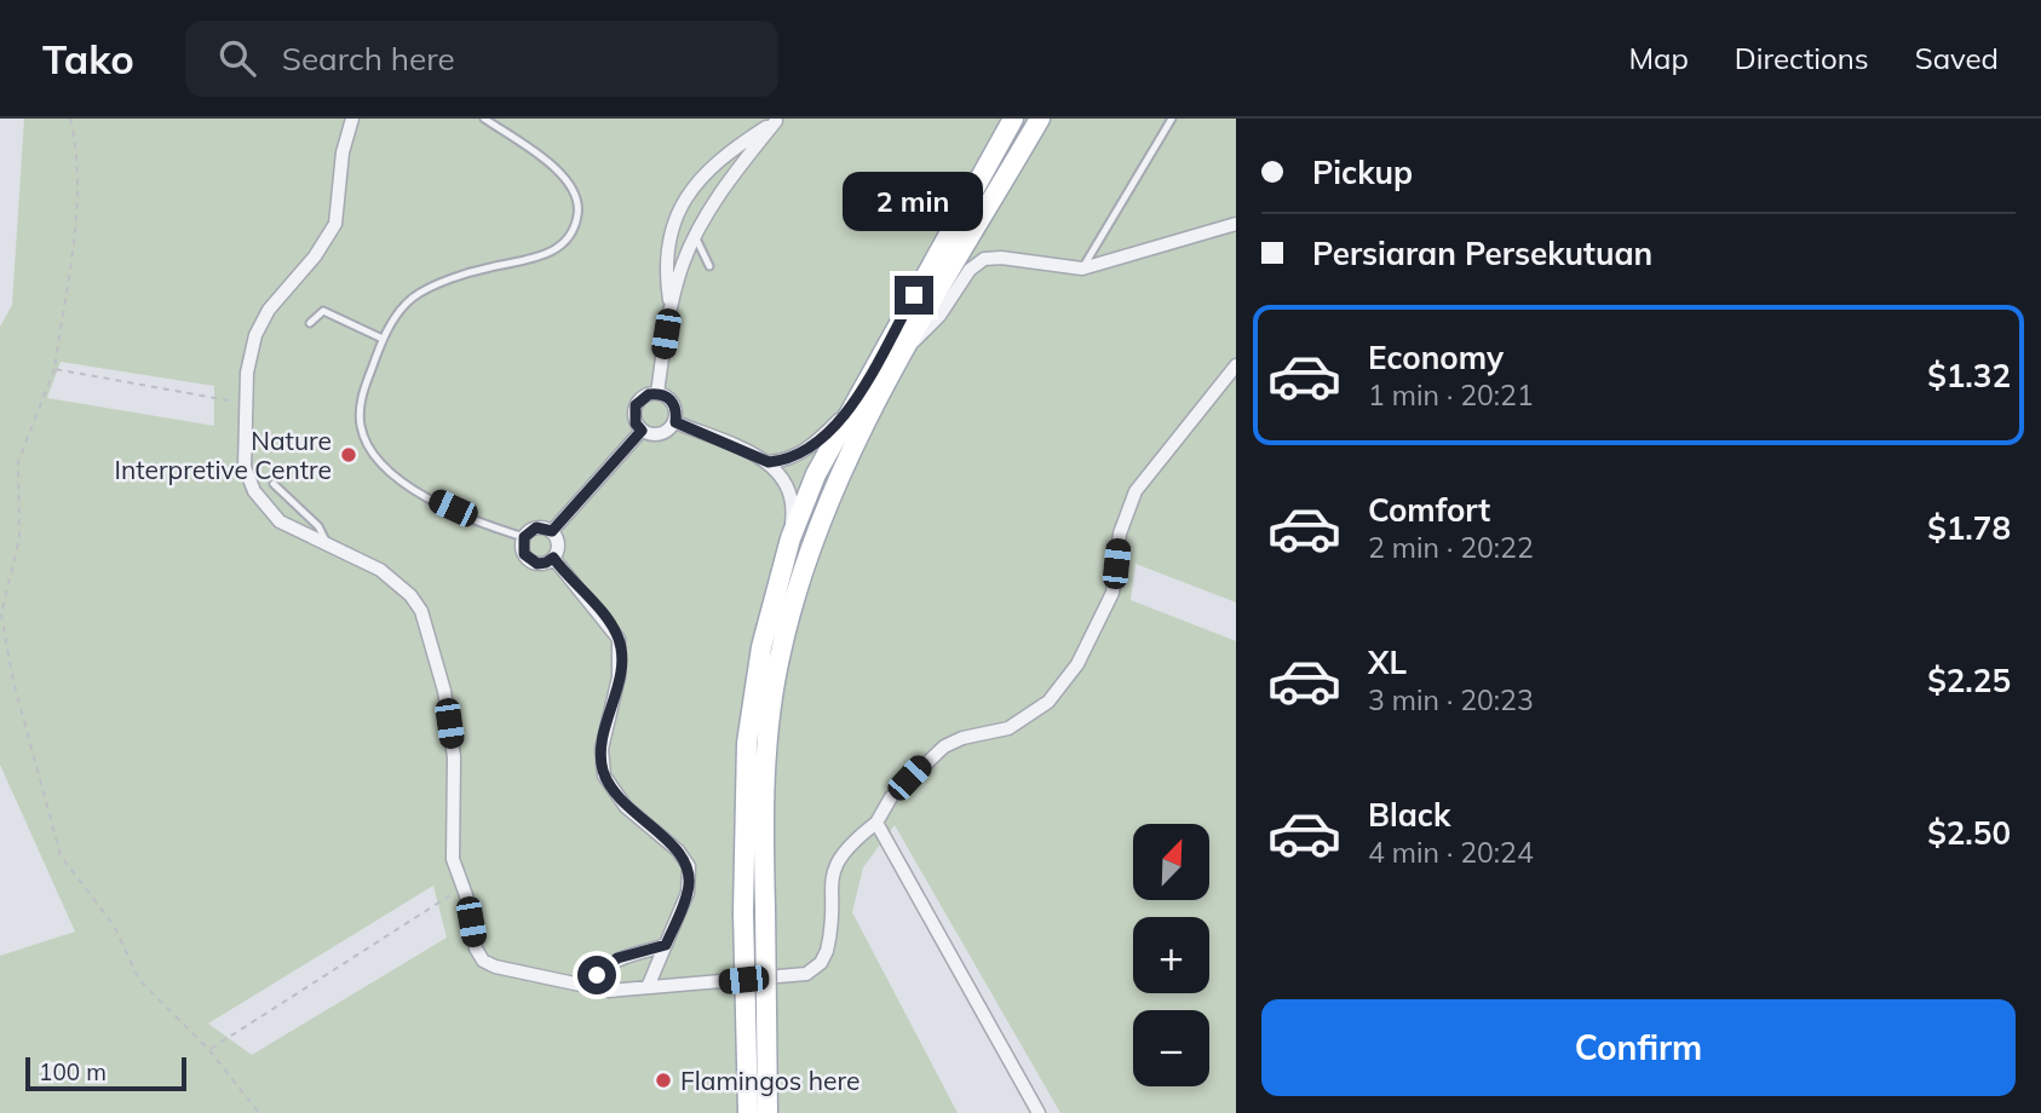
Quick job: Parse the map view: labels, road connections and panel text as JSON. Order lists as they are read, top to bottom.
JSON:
{
  "places": ["Nature Interpretive Centre", "Flamingos here"],
  "scale_bar": "100 m",
  "north": "top right",
  "page": {
    "header": "Tako",
    "search": "Search here",
    "nav": ["Map", "Directions", "Saved"],
    "banner": ["Pickup", "Persiaran Persekutuan"],
    "bubble": "2 min",
    "list": [
      {
        "name": "Economy",
        "note": "1 min · 20:21",
        "value": "$1.32"
      },
      {
        "name": "Comfort",
        "note": "2 min · 20:22",
        "value": "$1.78"
      },
      {
        "name": "XL",
        "note": "3 min · 20:23",
        "value": "$2.25"
      },
      {
        "name": "Black",
        "note": "4 min · 20:24",
        "value": "$2.50"
      }
    ],
    "map_buttons": ["+", "−"],
    "buttons": "Confirm",
    "scale": "100 m"
  }
}
